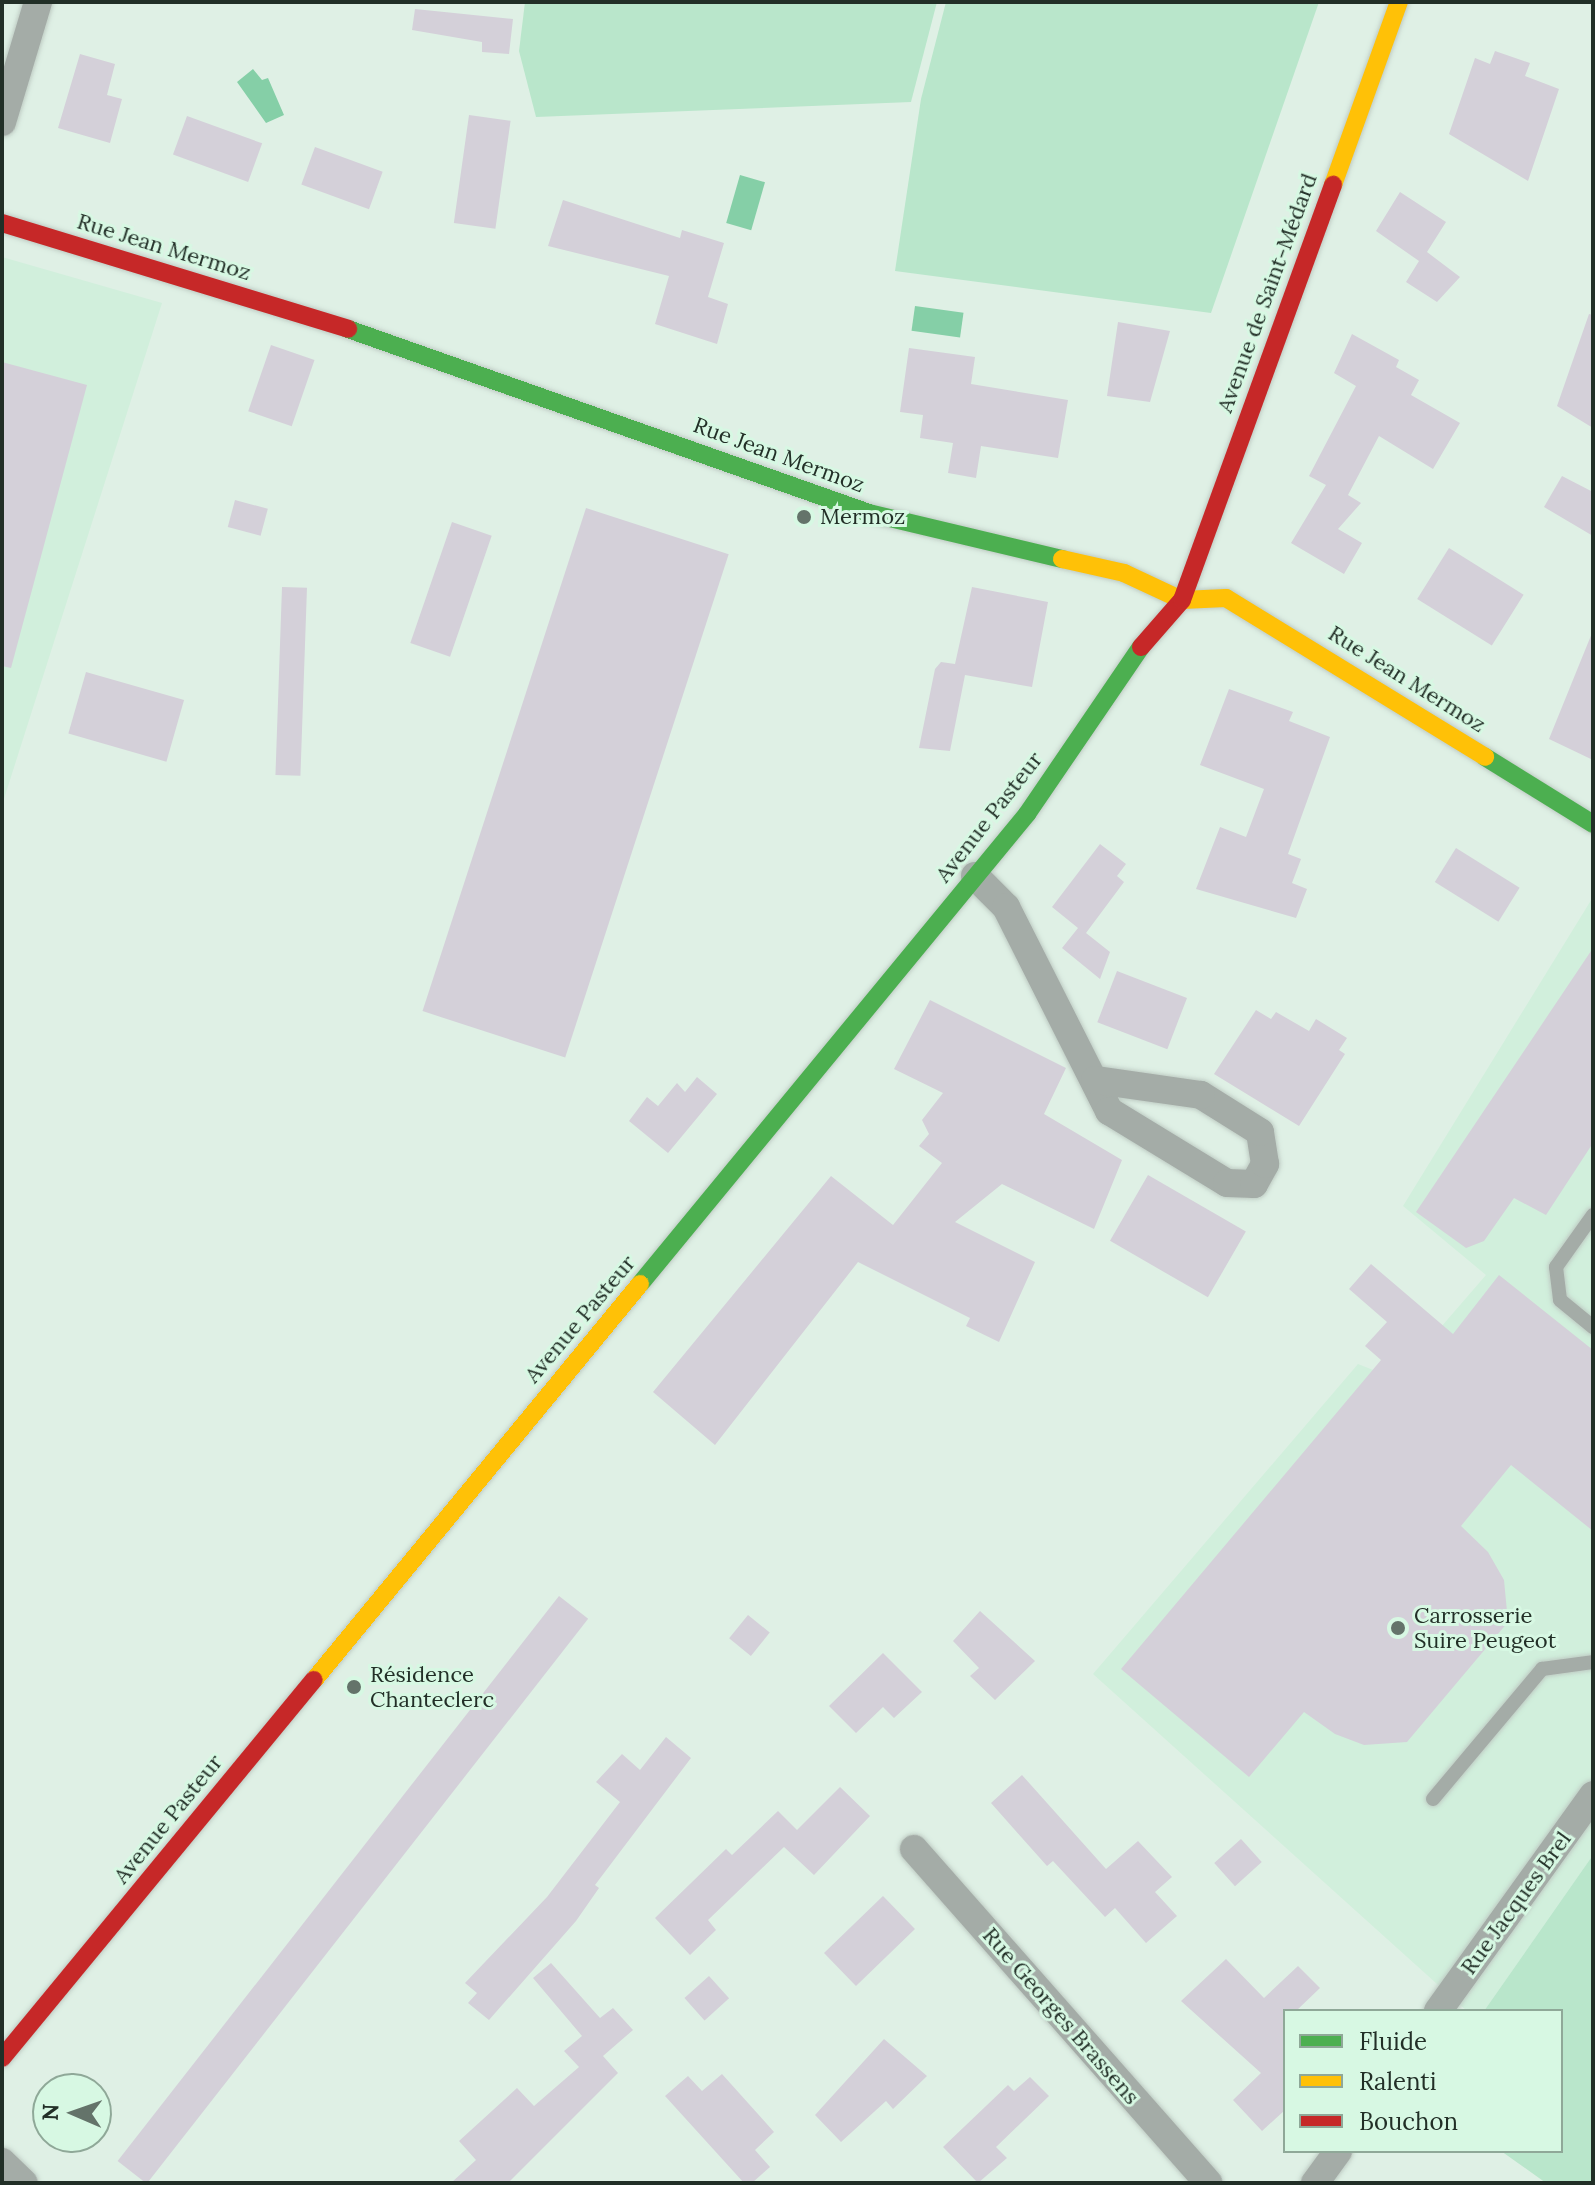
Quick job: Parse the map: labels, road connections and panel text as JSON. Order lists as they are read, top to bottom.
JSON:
{
  "streets": {
    "main road": ["Rue Jean Mermoz", "Avenue de Saint-Médard", "Avenue Pasteur"],
    "street": ["Rue Jacques Brel", "Rue Georges Brassens"]
  },
  "crossings": [
    ["Rue Jean Mermoz", "Avenue de Saint-Médard"],
    ["Rue Jean Mermoz", "Avenue Pasteur"],
    ["Avenue de Saint-Médard", "Avenue Pasteur"]
  ],
  "places": ["Mermoz", "Carrosserie Suire Peugeot", "Résidence Chanteclerc"],
  "legend": ["Fluide", "Ralenti", "Bouchon"],
  "north": "left"
}
